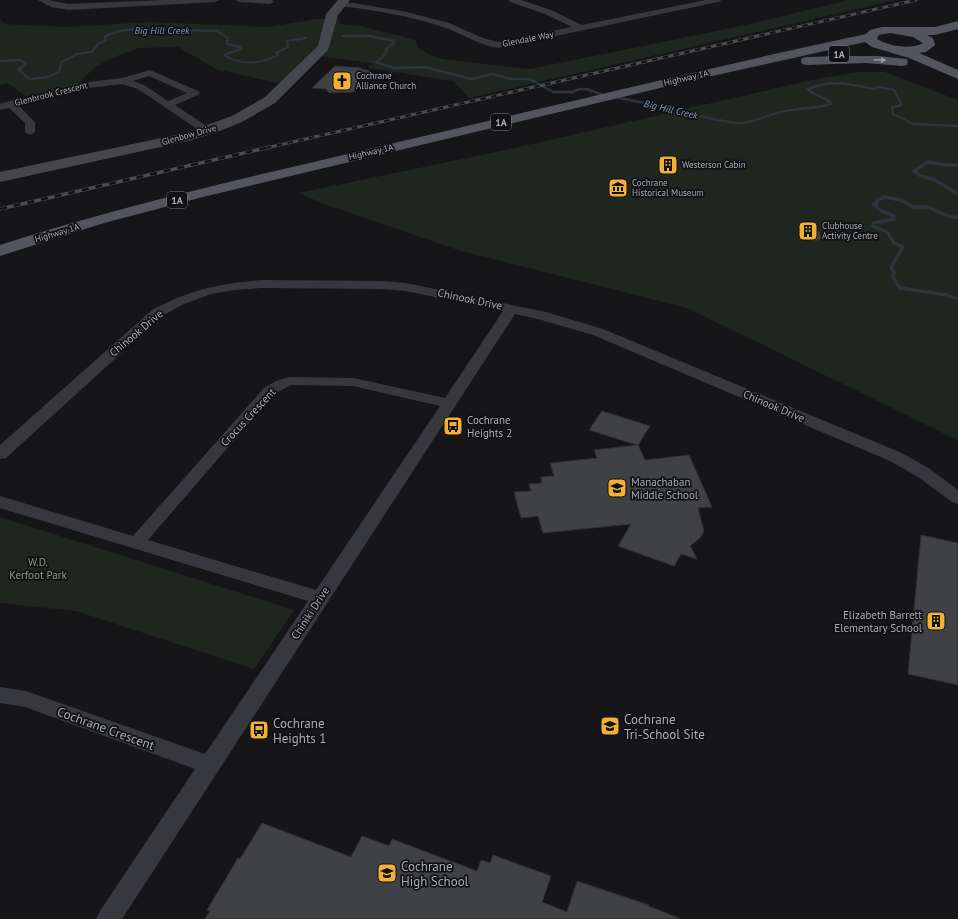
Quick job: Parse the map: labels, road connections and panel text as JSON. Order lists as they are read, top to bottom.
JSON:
{
  "streets": {
    "main road": ["1A", "Highway 1A"],
    "street": [
      "Glendale Way",
      "Glenbrook Crescent",
      "Glenbow Drive",
      "Chinook Drive",
      "Crocus Crescent",
      "Chiniki Drive",
      "Cochrane Crescent"
    ]
  },
  "crossings": [
    ["Glendale Way", "Glenbow Drive"],
    ["Glenbrook Crescent", "Glenbow Drive"],
    ["Chinook Drive", "Chiniki Drive"],
    ["Crocus Crescent", "Chiniki Drive"],
    ["Chiniki Drive", "Cochrane Crescent"]
  ],
  "water": ["Big Hill Creek"],
  "parks": ["W.D. Kerfoot Park"],
  "places": {
    "church": ["Cochrane Alliance Church"],
    "building": ["Westerson Cabin", "Clubhouse Activity Centre", "Elizabeth Barrett Elementary School"],
    "museum": ["Cochrane Historical Museum"],
    "bus stop": ["Cochrane Heights 2", "Cochrane Heights 1"],
    "school or university": ["Manachaban Middle School", "Cochrane Tri-School Site", "Cochrane High School"]
  }
}
